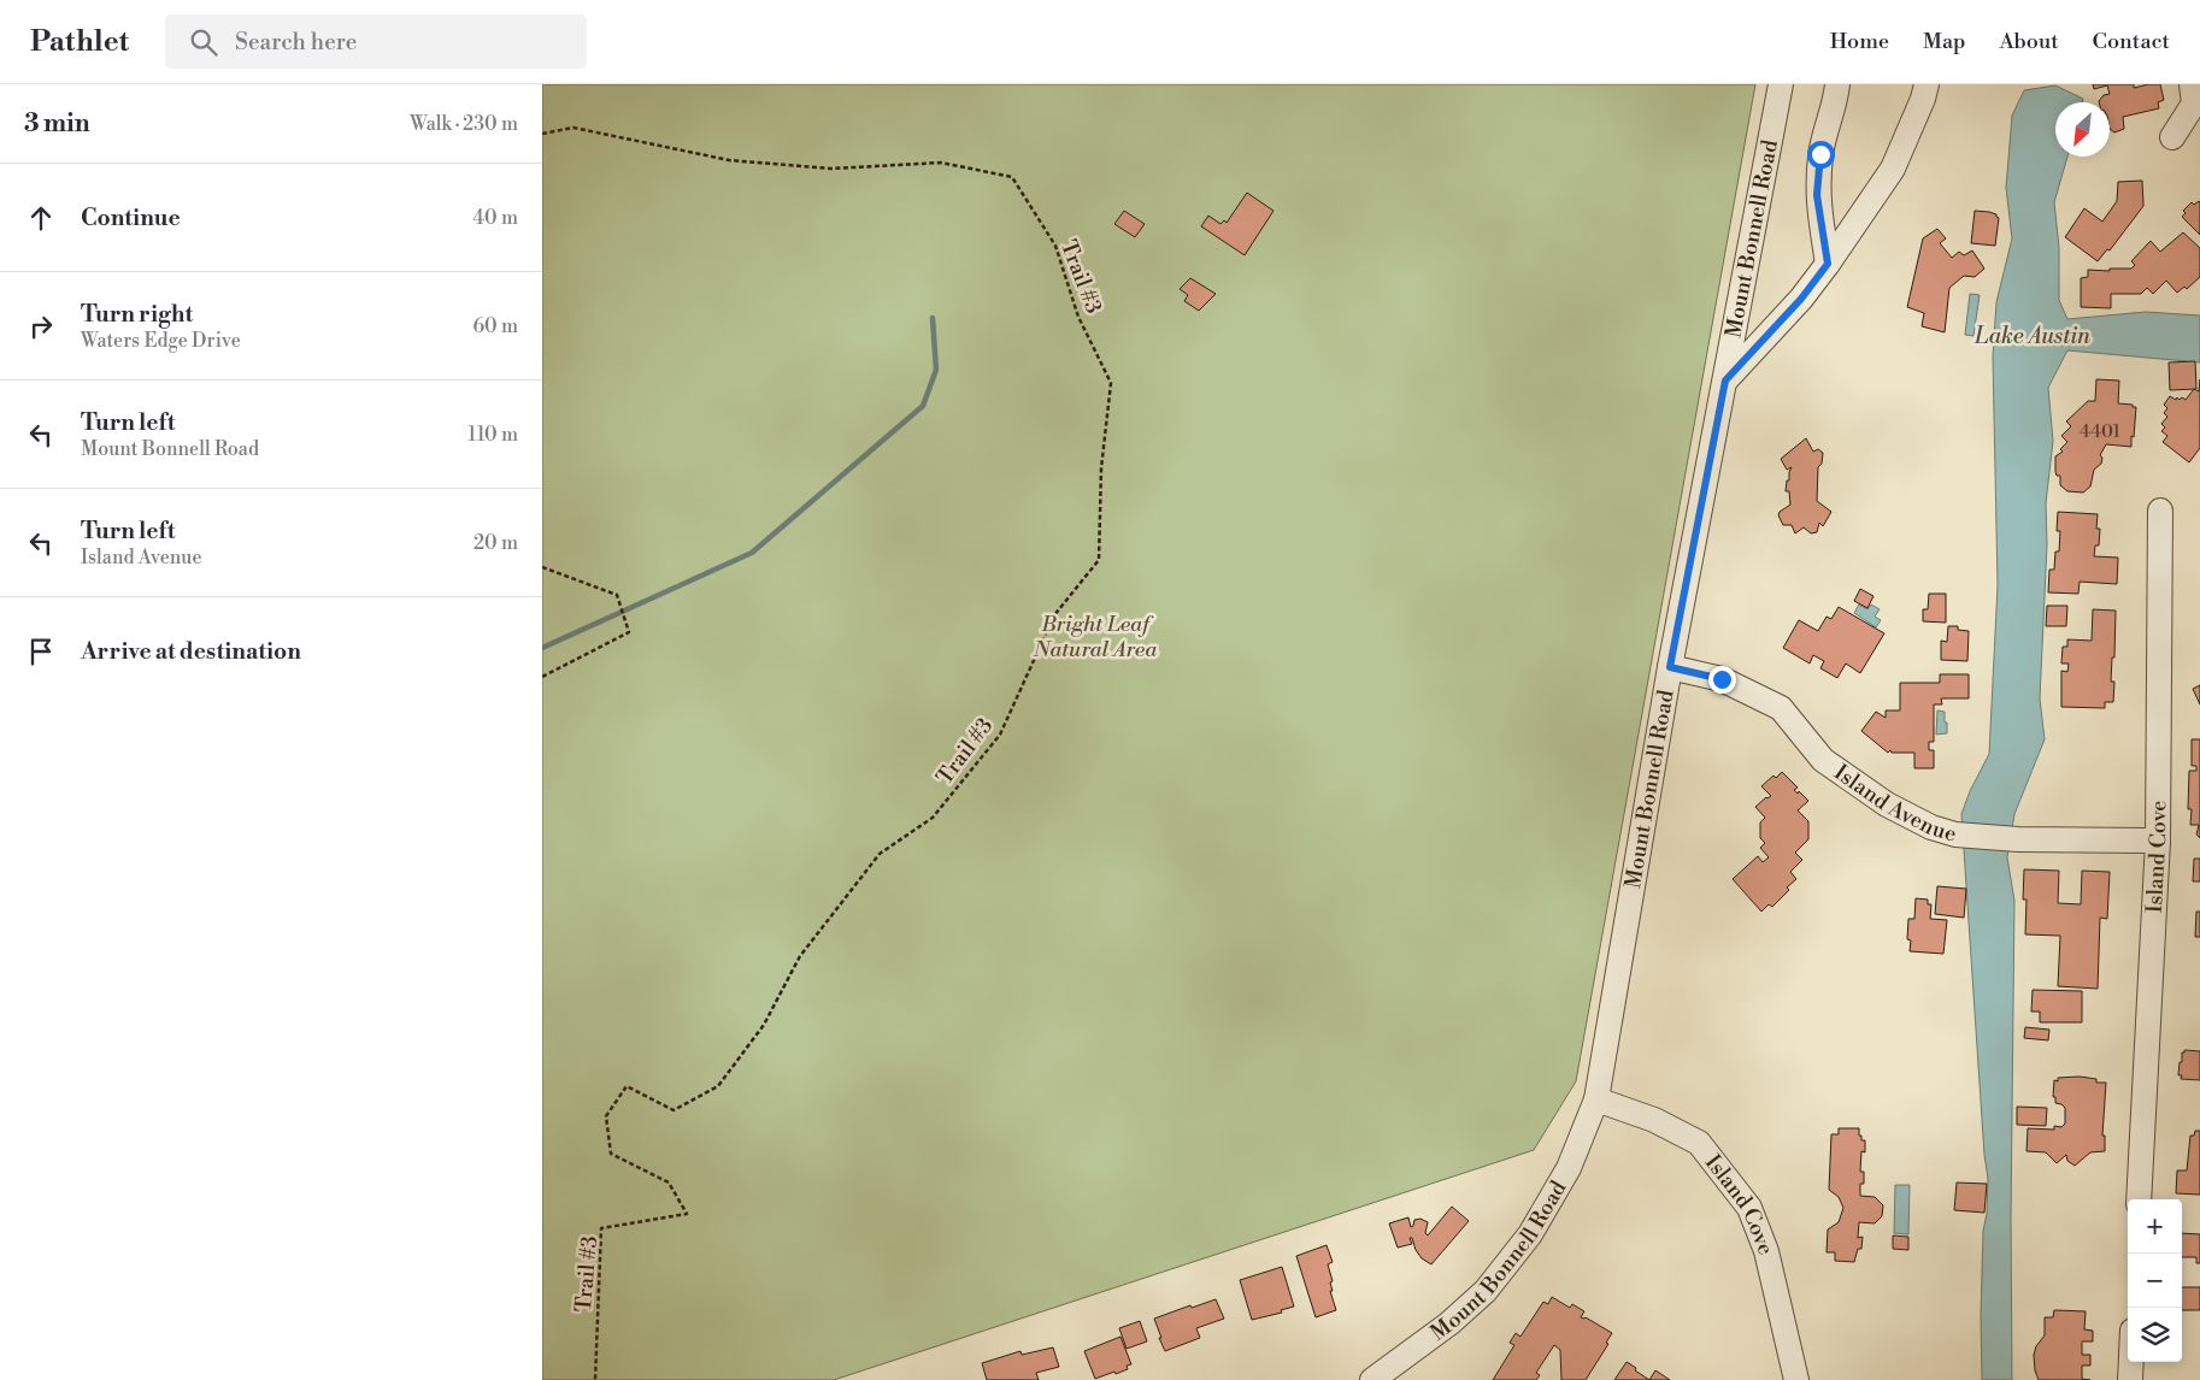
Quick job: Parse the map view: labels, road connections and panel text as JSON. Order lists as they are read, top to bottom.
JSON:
{
  "streets": {
    "street": ["Mount Bonnell Road", "Island Avenue", "Island Cove"],
    "path": ["Trail #3"]
  },
  "crossings": [
    ["Mount Bonnell Road", "Island Avenue"],
    ["Mount Bonnell Road", "Island Cove"],
    ["Island Avenue", "Island Cove"]
  ],
  "water": ["Lake Austin"],
  "parks": ["Bright Leaf Natural Area"],
  "house_numbers": ["4401"],
  "north": "bottom left",
  "page": {
    "header": "Pathlet",
    "search": "Search here",
    "nav": [
      "Home",
      "Map",
      "About",
      "Contact"
    ],
    "heading": ["3 min", "Walk · 230 m"],
    "list": [
      ["Continue", "40 m"],
      ["Turn right", "Waters Edge Drive", "60 m"],
      ["Turn left", "Mount Bonnell Road", "110 m"],
      ["Turn left", "Island Avenue", "20 m"],
      "Arrive at destination"
    ],
    "map_buttons": ["+", "−"]
  }
}
